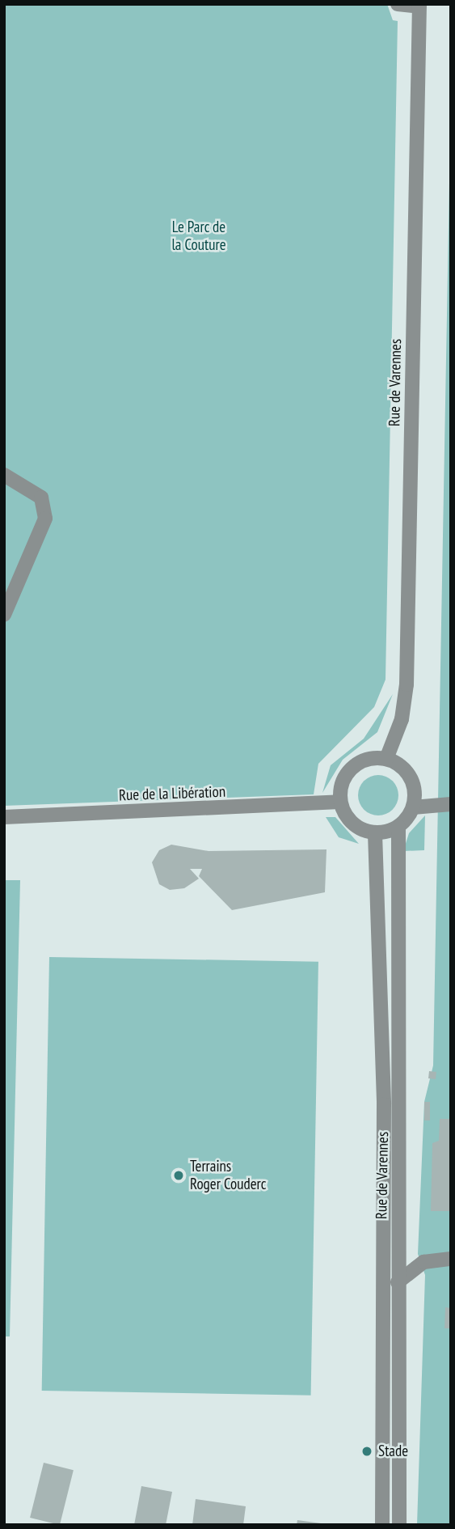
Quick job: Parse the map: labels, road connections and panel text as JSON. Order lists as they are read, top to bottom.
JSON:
{
  "streets": {
    "street": ["Rue de Varennes", "Rue de la Libération"]
  },
  "crossings": [
    ["Rue de Varennes", "Rue de la Libération"]
  ],
  "parks": ["Le Parc de la Couture"],
  "places": ["Terrains Roger Couderc", "Stade"]
}
